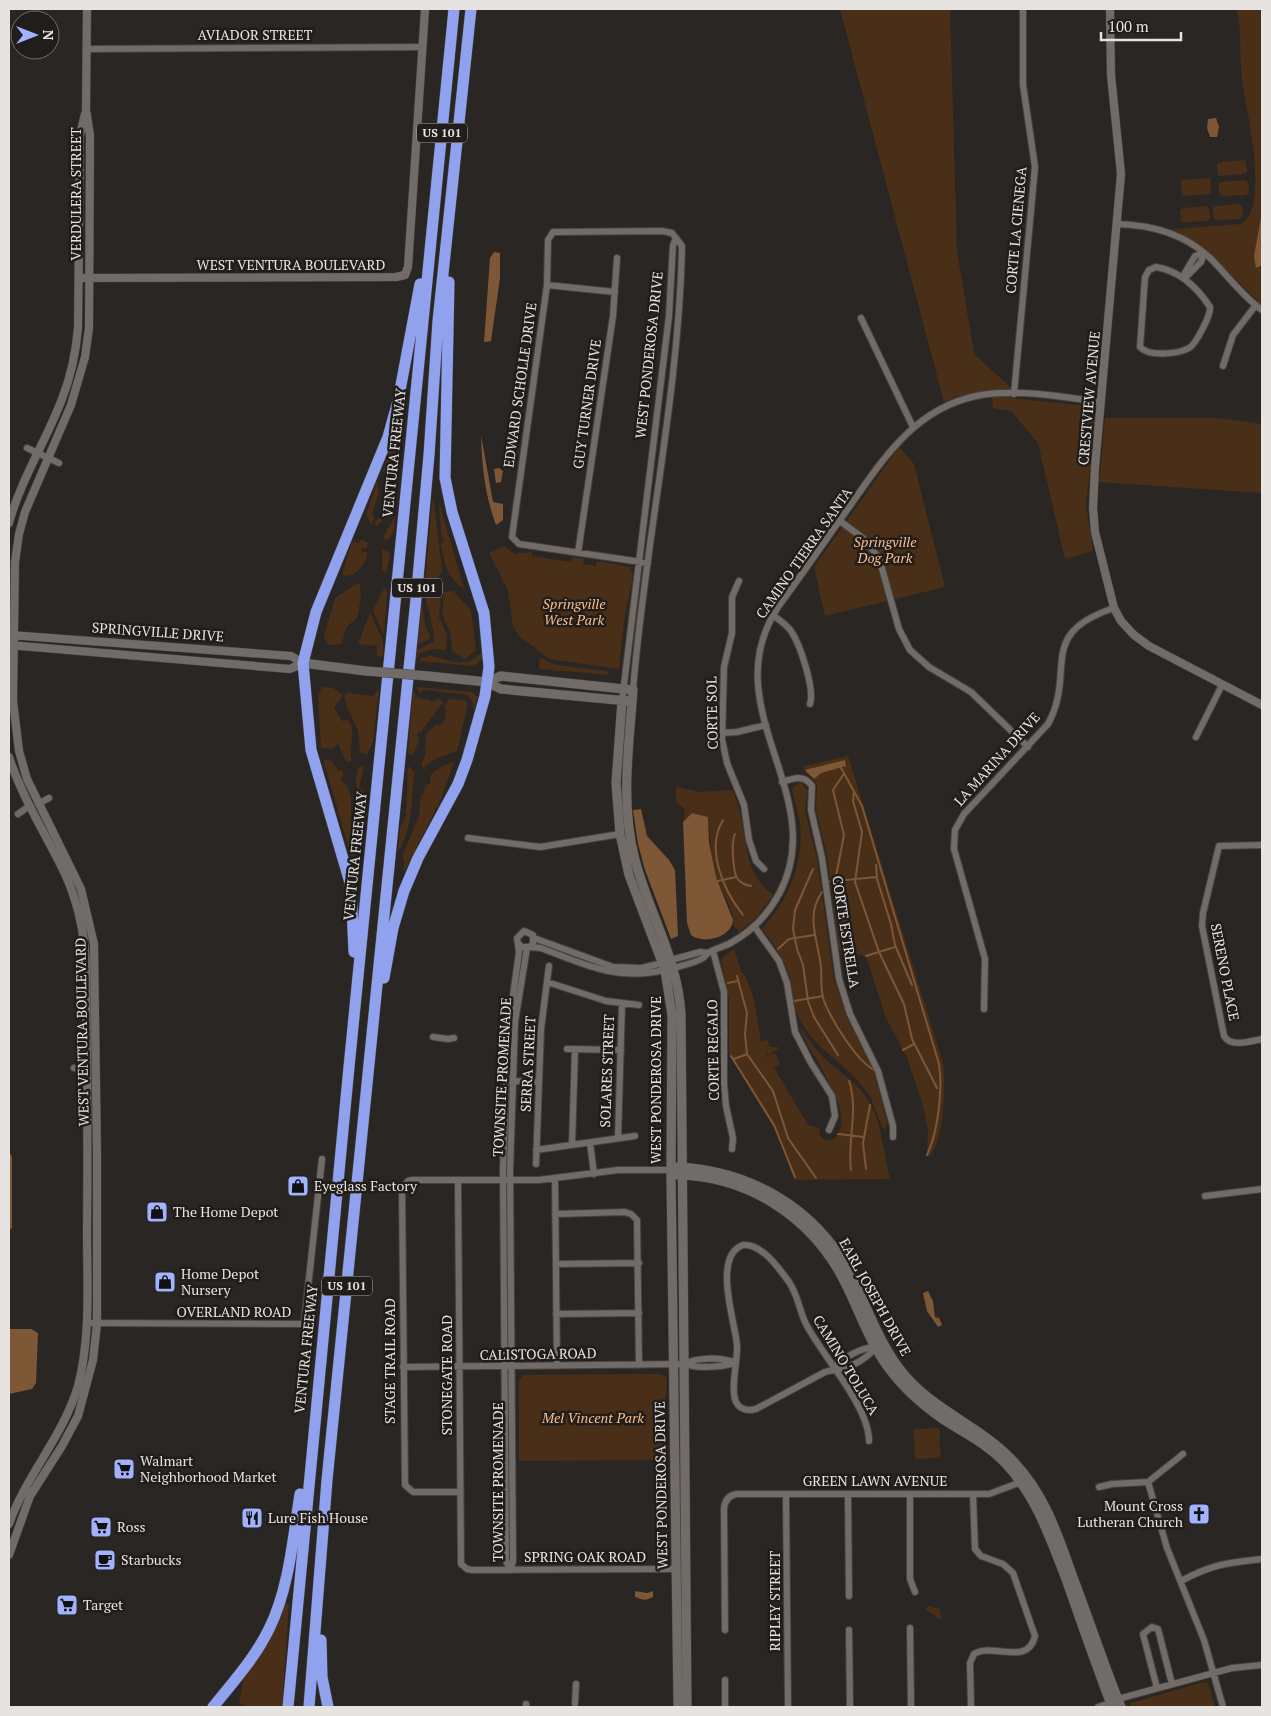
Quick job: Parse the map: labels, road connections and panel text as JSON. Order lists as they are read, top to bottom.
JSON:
{
  "streets": {
    "highway": ["US 101", "VENTURA FREEWAY"],
    "main road": ["WEST PONDEROSA DRIVE", "SPRINGVILLE DRIVE", "EARL JOSEPH DRIVE"],
    "street": [
      "AVIADOR STREET",
      "VERDULERA STREET",
      "CORTE LA CIENEGA",
      "WEST VENTURA BOULEVARD",
      "EDWARD SCHOLLE DRIVE",
      "CRESTVIEW AVENUE",
      "GUY TURNER DRIVE",
      "CAMINO TIERRA SANTA",
      "CORTE SOL",
      "LA MARINA DRIVE",
      "CORTE ESTRELLA",
      "SERENO PLACE",
      "CORTE REGALO",
      "SERRA STREET",
      "SOLARES STREET",
      "TOWNSITE PROMENADE",
      "OVERLAND ROAD",
      "CALISTOGA ROAD",
      "STAGE TRAIL ROAD",
      "CAMINO TOLUCA",
      "STONEGATE ROAD",
      "GREEN LAWN AVENUE",
      "SPRING OAK ROAD",
      "RIPLEY STREET"
    ]
  },
  "crossings": [
    ["AVIADOR STREET", "VERDULERA STREET"],
    ["AVIADOR STREET", "WEST VENTURA BOULEVARD"],
    ["VERDULERA STREET", "WEST VENTURA BOULEVARD"],
    ["CORTE LA CIENEGA", "CAMINO TIERRA SANTA"],
    ["WEST VENTURA BOULEVARD", "SPRINGVILLE DRIVE"],
    ["WEST VENTURA BOULEVARD", "OVERLAND ROAD"],
    ["WEST PONDEROSA DRIVE", "EDWARD SCHOLLE DRIVE"],
    ["WEST PONDEROSA DRIVE", "CAMINO TIERRA SANTA"],
    ["WEST PONDEROSA DRIVE", "SPRINGVILLE DRIVE"],
    ["WEST PONDEROSA DRIVE", "EARL JOSEPH DRIVE"],
    ["WEST PONDEROSA DRIVE", "CALISTOGA ROAD"],
    ["WEST PONDEROSA DRIVE", "SPRING OAK ROAD"],
    ["EDWARD SCHOLLE DRIVE", "GUY TURNER DRIVE"],
    ["CRESTVIEW AVENUE", "CAMINO TIERRA SANTA"],
    ["CRESTVIEW AVENUE", "LA MARINA DRIVE"],
    ["CAMINO TIERRA SANTA", "CORTE ESTRELLA"],
    ["CAMINO TIERRA SANTA", "CORTE REGALO"],
    ["CAMINO TIERRA SANTA", "TOWNSITE PROMENADE"],
    ["TOWNSITE PROMENADE", "EARL JOSEPH DRIVE"],
    ["TOWNSITE PROMENADE", "CALISTOGA ROAD"],
    ["TOWNSITE PROMENADE", "SPRING OAK ROAD"],
    ["EARL JOSEPH DRIVE", "STAGE TRAIL ROAD"],
    ["EARL JOSEPH DRIVE", "STONEGATE ROAD"],
    ["EARL JOSEPH DRIVE", "GREEN LAWN AVENUE"],
    ["CALISTOGA ROAD", "STAGE TRAIL ROAD"],
    ["CALISTOGA ROAD", "CAMINO TOLUCA"],
    ["CALISTOGA ROAD", "STONEGATE ROAD"],
    ["STAGE TRAIL ROAD", "STONEGATE ROAD"],
    ["STONEGATE ROAD", "SPRING OAK ROAD"],
    ["GREEN LAWN AVENUE", "RIPLEY STREET"]
  ],
  "parks": ["Springville Dog Park", "Springville West Park", "Mel Vincent Park"],
  "places": {
    "shop": ["Eyeglass Factory", "The Home Depot", "Home Depot Nursery"],
    "supermarket": ["Walmart Neighborhood Market", "Ross", "Target"],
    "church": ["Mount Cross Lutheran Church"],
    "restaurant": ["Lure Fish House"],
    "cafe": ["Starbucks"]
  },
  "scale_bar": "100 m",
  "north": "right"
}
